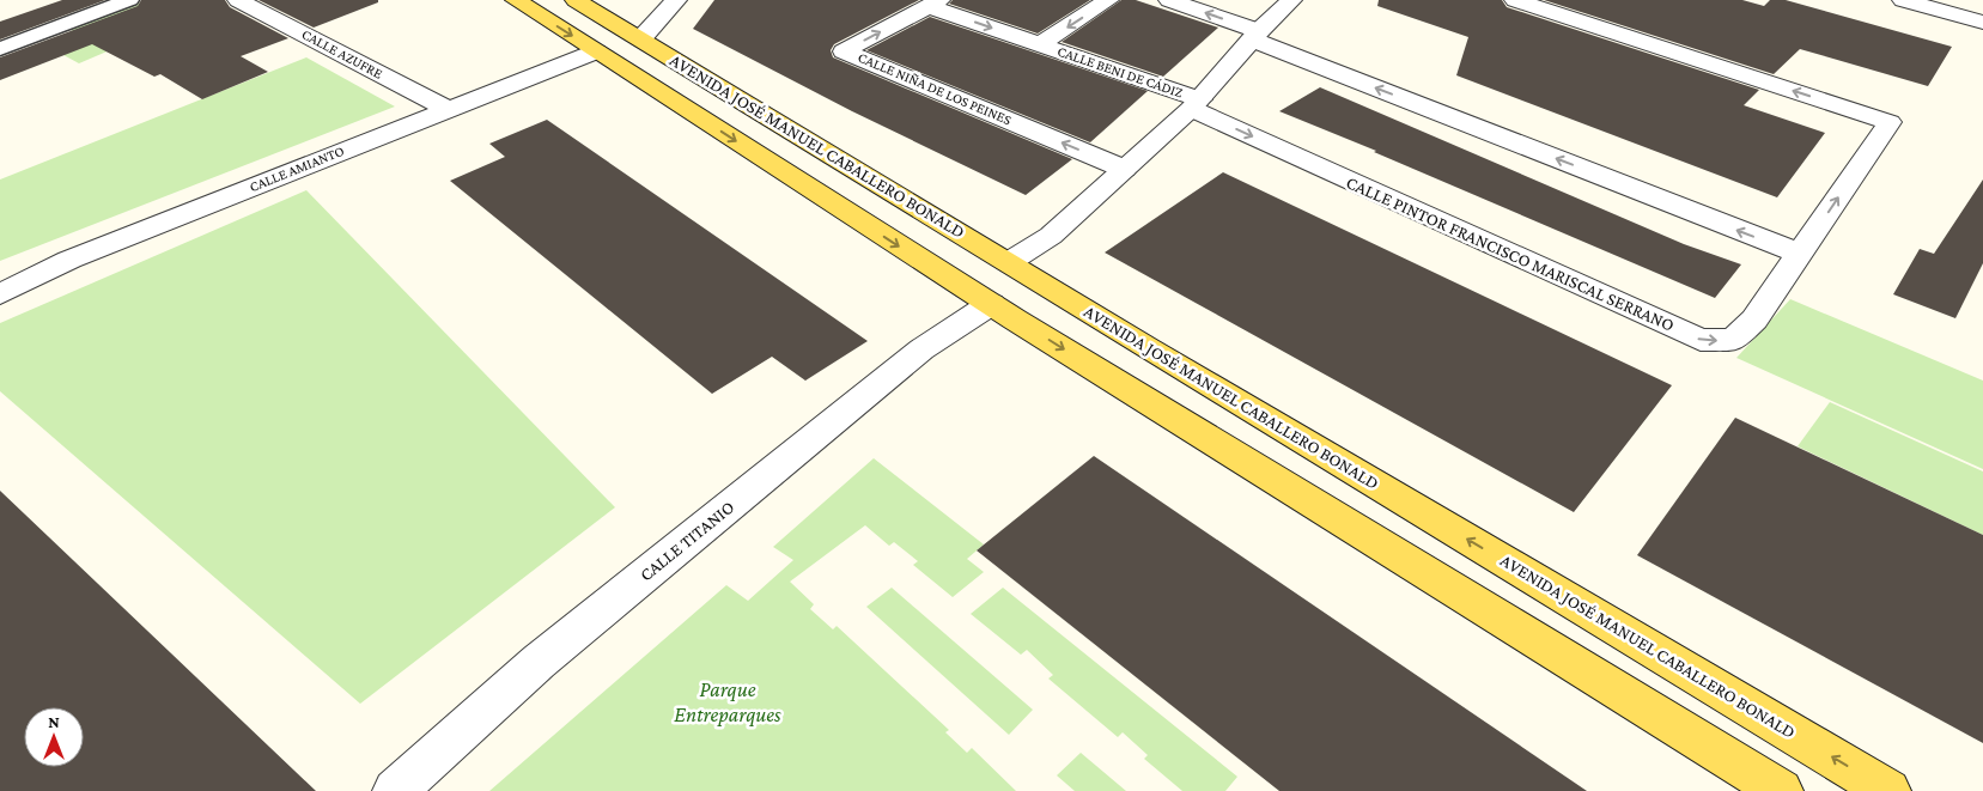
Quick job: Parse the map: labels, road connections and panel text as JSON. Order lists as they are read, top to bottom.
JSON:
{
  "streets": {
    "main road": ["AVENIDA JOSÉ MANUEL CABALLERO BONALD"],
    "street": [
      "CALLE AZUFRE",
      "CALLE BENI DE CÁDIZ",
      "CALLE NIÑA DE LOS PEINES",
      "CALLE AMIANTO",
      "CALLE PINTOR FRANCISCO MARISCAL SERRANO",
      "CALLE TITANIO"
    ]
  },
  "crossings": [
    ["CALLE AZUFRE", "CALLE AMIANTO"],
    ["CALLE BENI DE CÁDIZ", "CALLE NIÑA DE LOS PEINES"],
    ["CALLE BENI DE CÁDIZ", "CALLE PINTOR FRANCISCO MARISCAL SERRANO"],
    ["AVENIDA JOSÉ MANUEL CABALLERO BONALD", "CALLE AMIANTO"],
    ["AVENIDA JOSÉ MANUEL CABALLERO BONALD", "CALLE TITANIO"]
  ],
  "parks": ["Parque Entreparques"],
  "north": "top"
}
